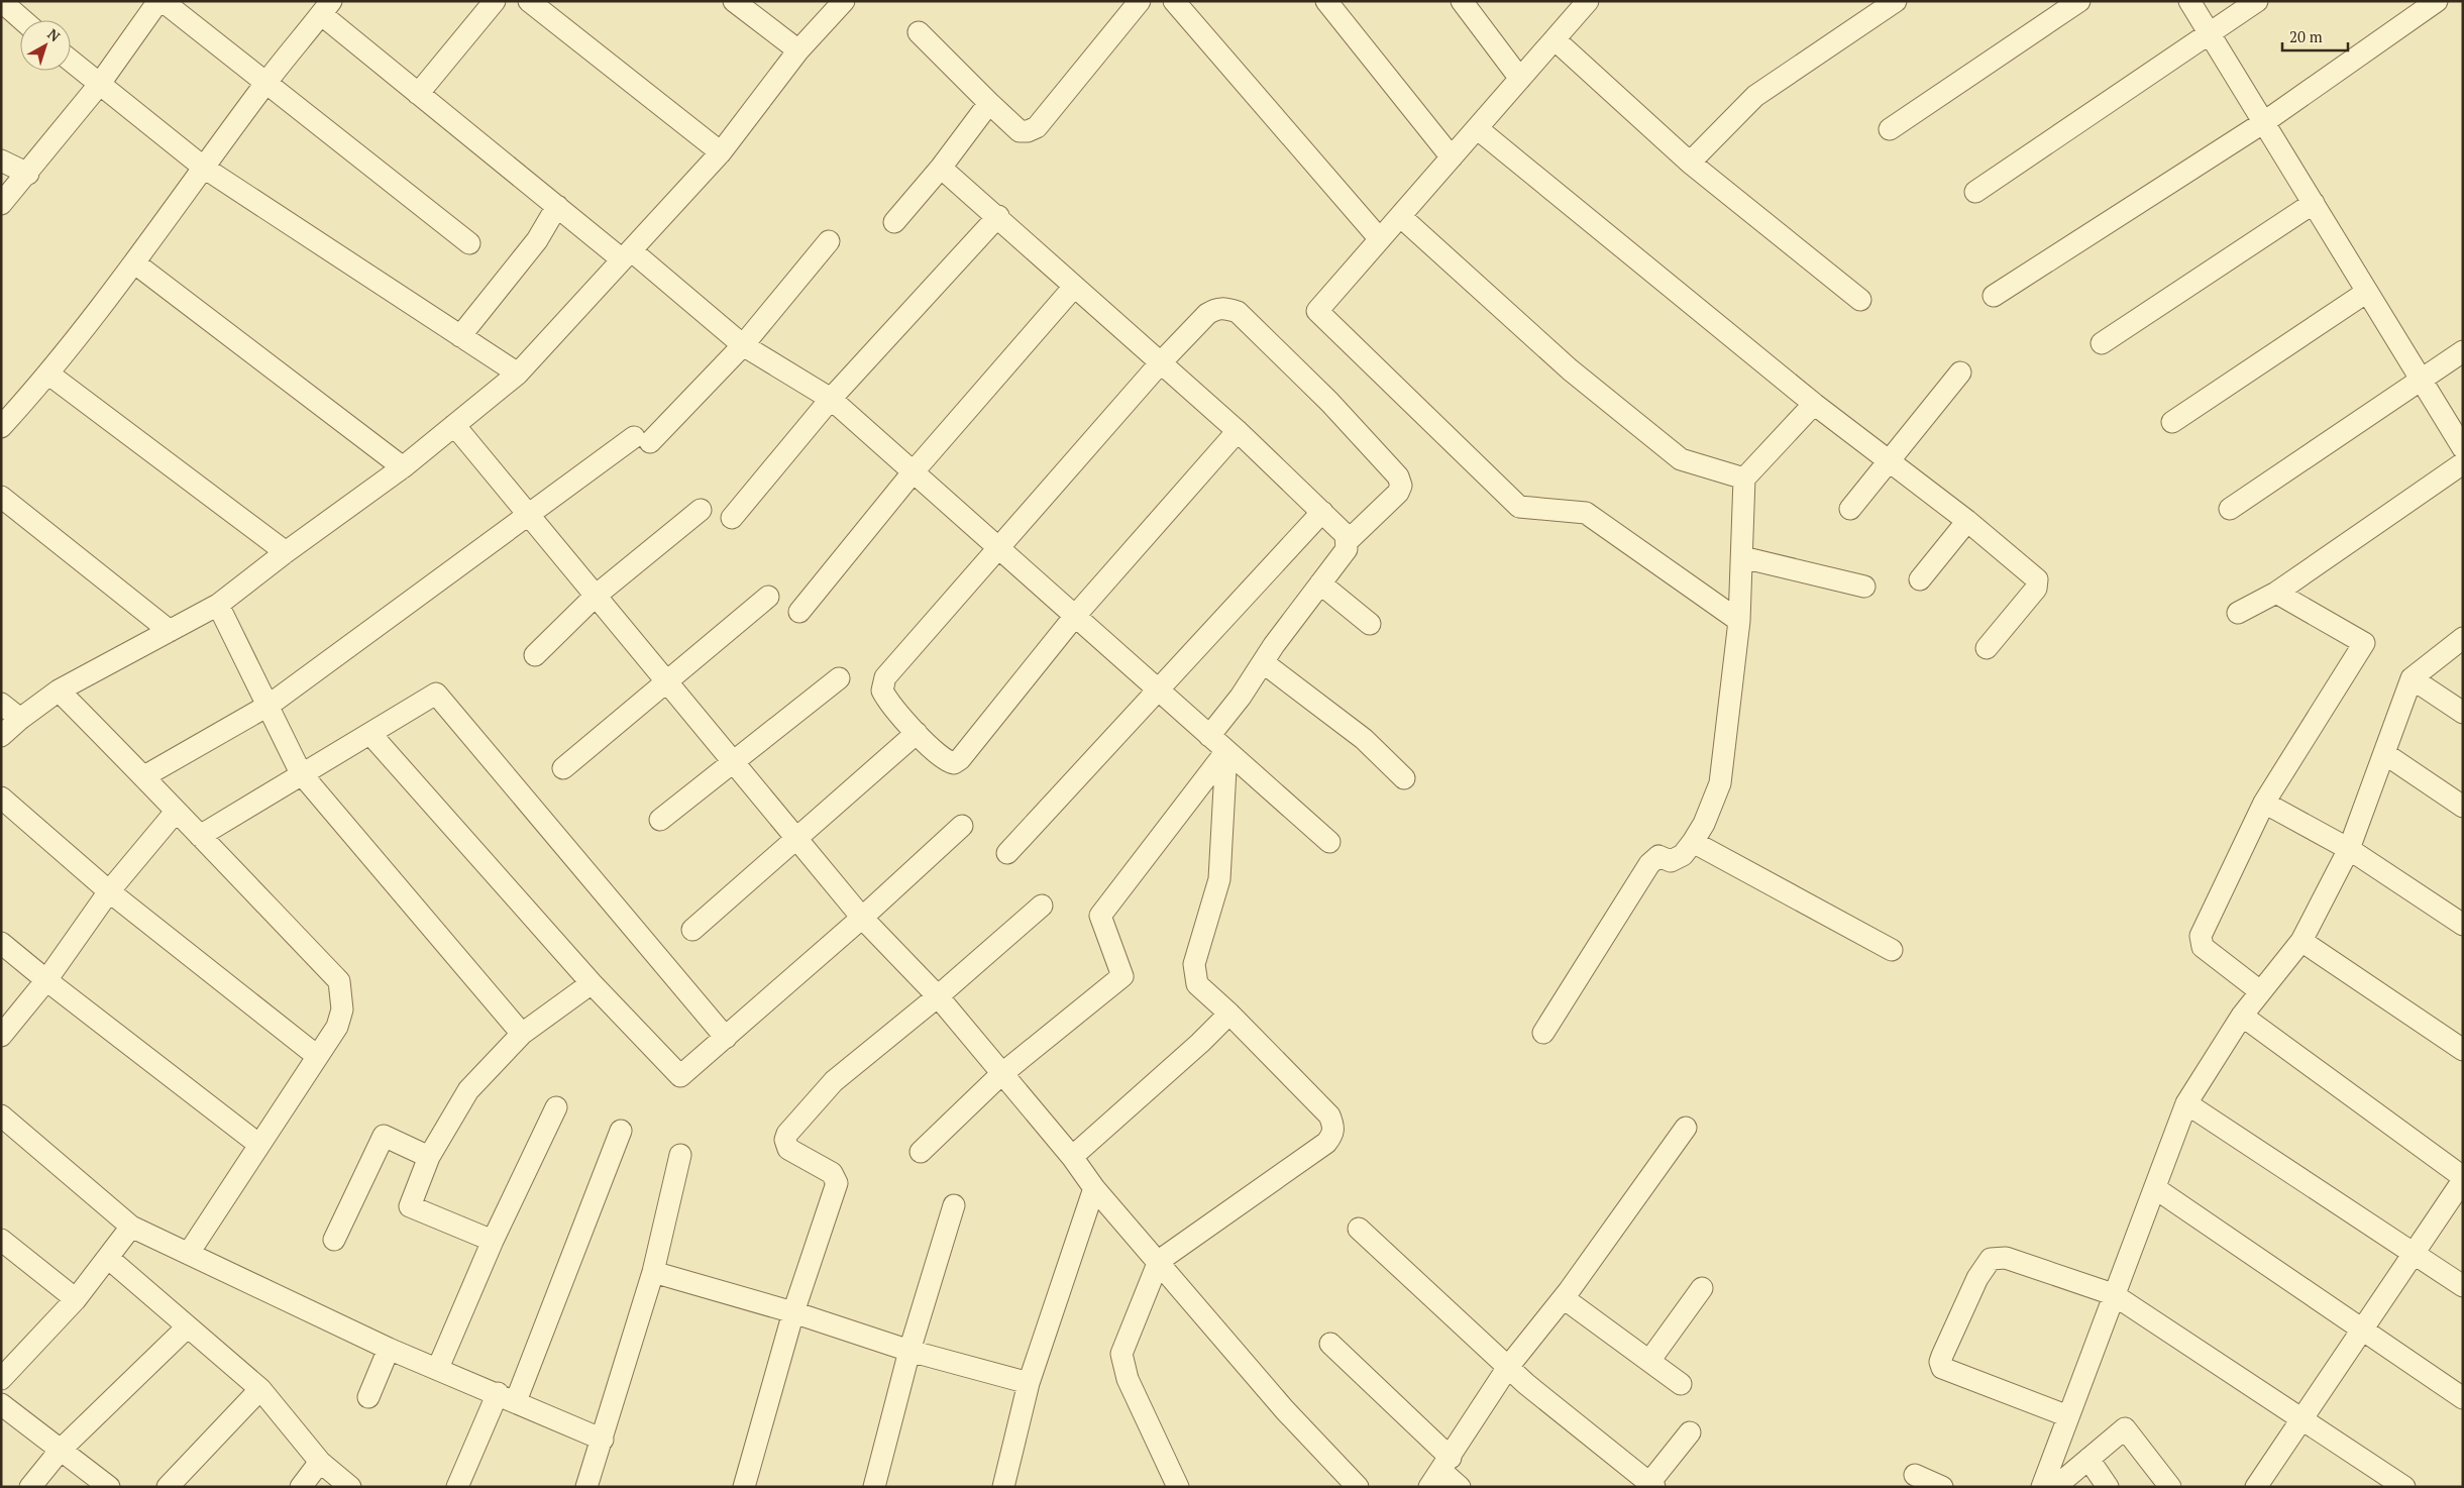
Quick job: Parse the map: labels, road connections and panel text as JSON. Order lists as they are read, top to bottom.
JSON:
{
  "scale_bar": "20 m",
  "north": "top right"
}
